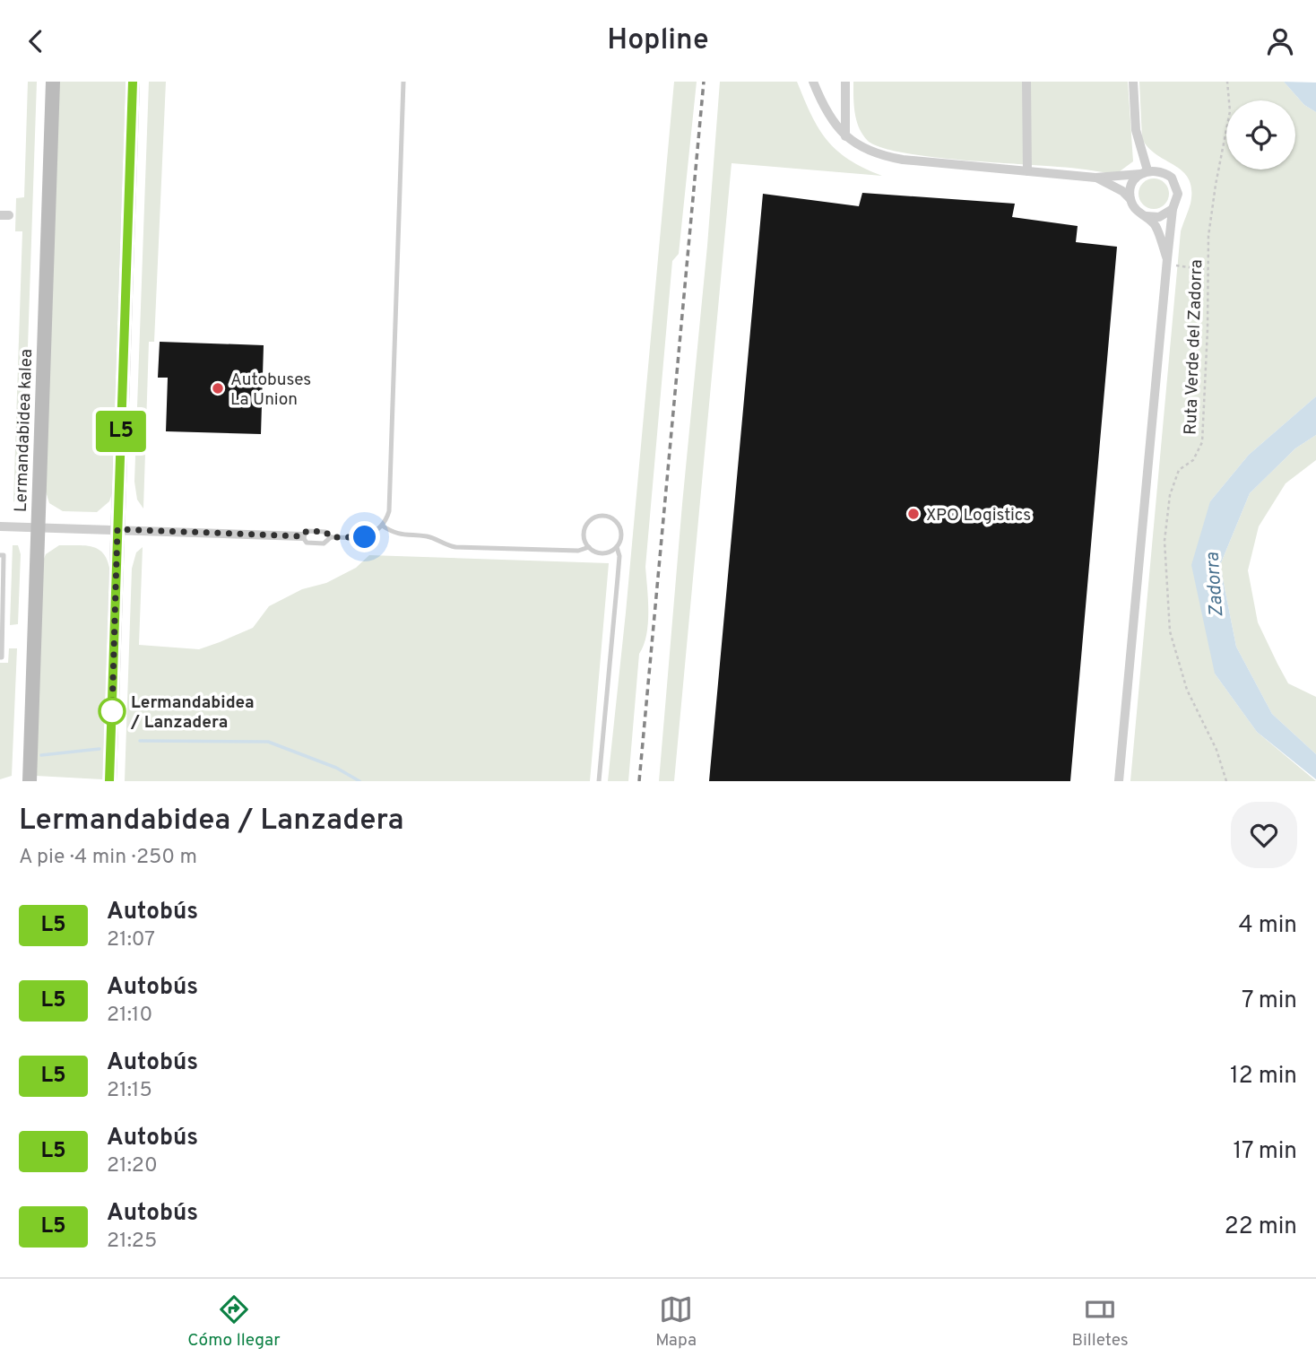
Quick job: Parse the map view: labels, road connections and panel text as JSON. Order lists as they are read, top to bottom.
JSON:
{
  "streets": {
    "street": ["Lermandabidea kalea"],
    "path": ["Ruta Verde del Zadorra"]
  },
  "water": ["Zadorra"],
  "places": ["Autobuses La Union", "XPO Logistics", "Lermandabidea / Lanzadera"],
  "lines": ["bus line L5"],
  "page": {
    "header": "Hopline",
    "on_map": "L5",
    "heading": ["Lermandabidea / Lanzadera", "A pie · 4 min · 250 m"],
    "list": [
      {
        "mark": "L5",
        "name": "Autobús",
        "note": "21:07",
        "value": "4 min"
      },
      {
        "mark": "L5",
        "name": "Autobús",
        "note": "21:10",
        "value": "7 min"
      },
      {
        "mark": "L5",
        "name": "Autobús",
        "note": "21:15",
        "value": "12 min"
      },
      {
        "mark": "L5",
        "name": "Autobús",
        "note": "21:20",
        "value": "17 min"
      },
      {
        "mark": "L5",
        "name": "Autobús",
        "note": "21:25",
        "value": "22 min"
      }
    ],
    "tabs": ["Cómo llegar", "Mapa", "Billetes"]
  }
}
